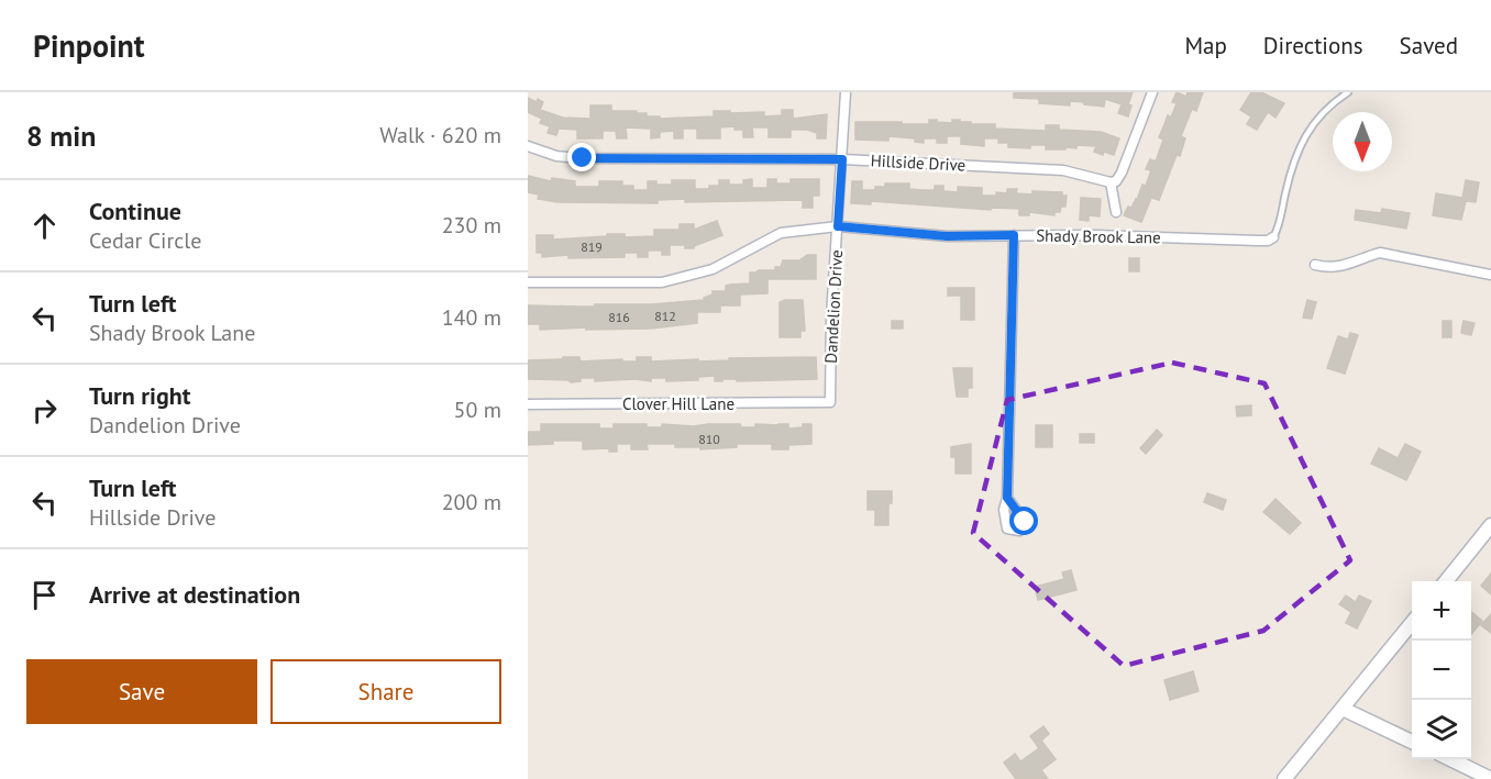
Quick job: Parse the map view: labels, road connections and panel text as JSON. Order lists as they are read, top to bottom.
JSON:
{
  "streets": {
    "street": [
      "Hillside Drive",
      "Shady Brook Lane",
      "Dandelion Drive",
      "Clover Hill Lane"
    ]
  },
  "crossings": [
    ["Hillside Drive", "Dandelion Drive"],
    ["Shady Brook Lane", "Dandelion Drive"],
    ["Dandelion Drive", "Clover Hill Lane"]
  ],
  "house_numbers": [
    "819",
    "812",
    "816",
    "810"
  ],
  "north": "bottom",
  "page": {
    "header": "Pinpoint",
    "nav": ["Map", "Directions", "Saved"],
    "heading": ["8 min", "Walk · 620 m"],
    "list": [
      ["Continue", "Cedar Circle", "230 m"],
      ["Turn left", "Shady Brook Lane", "140 m"],
      ["Turn right", "Dandelion Drive", "50 m"],
      ["Turn left", "Hillside Drive", "200 m"],
      "Arrive at destination"
    ],
    "map_buttons": ["+", "−"],
    "buttons": ["Save", "Share"]
  }
}
